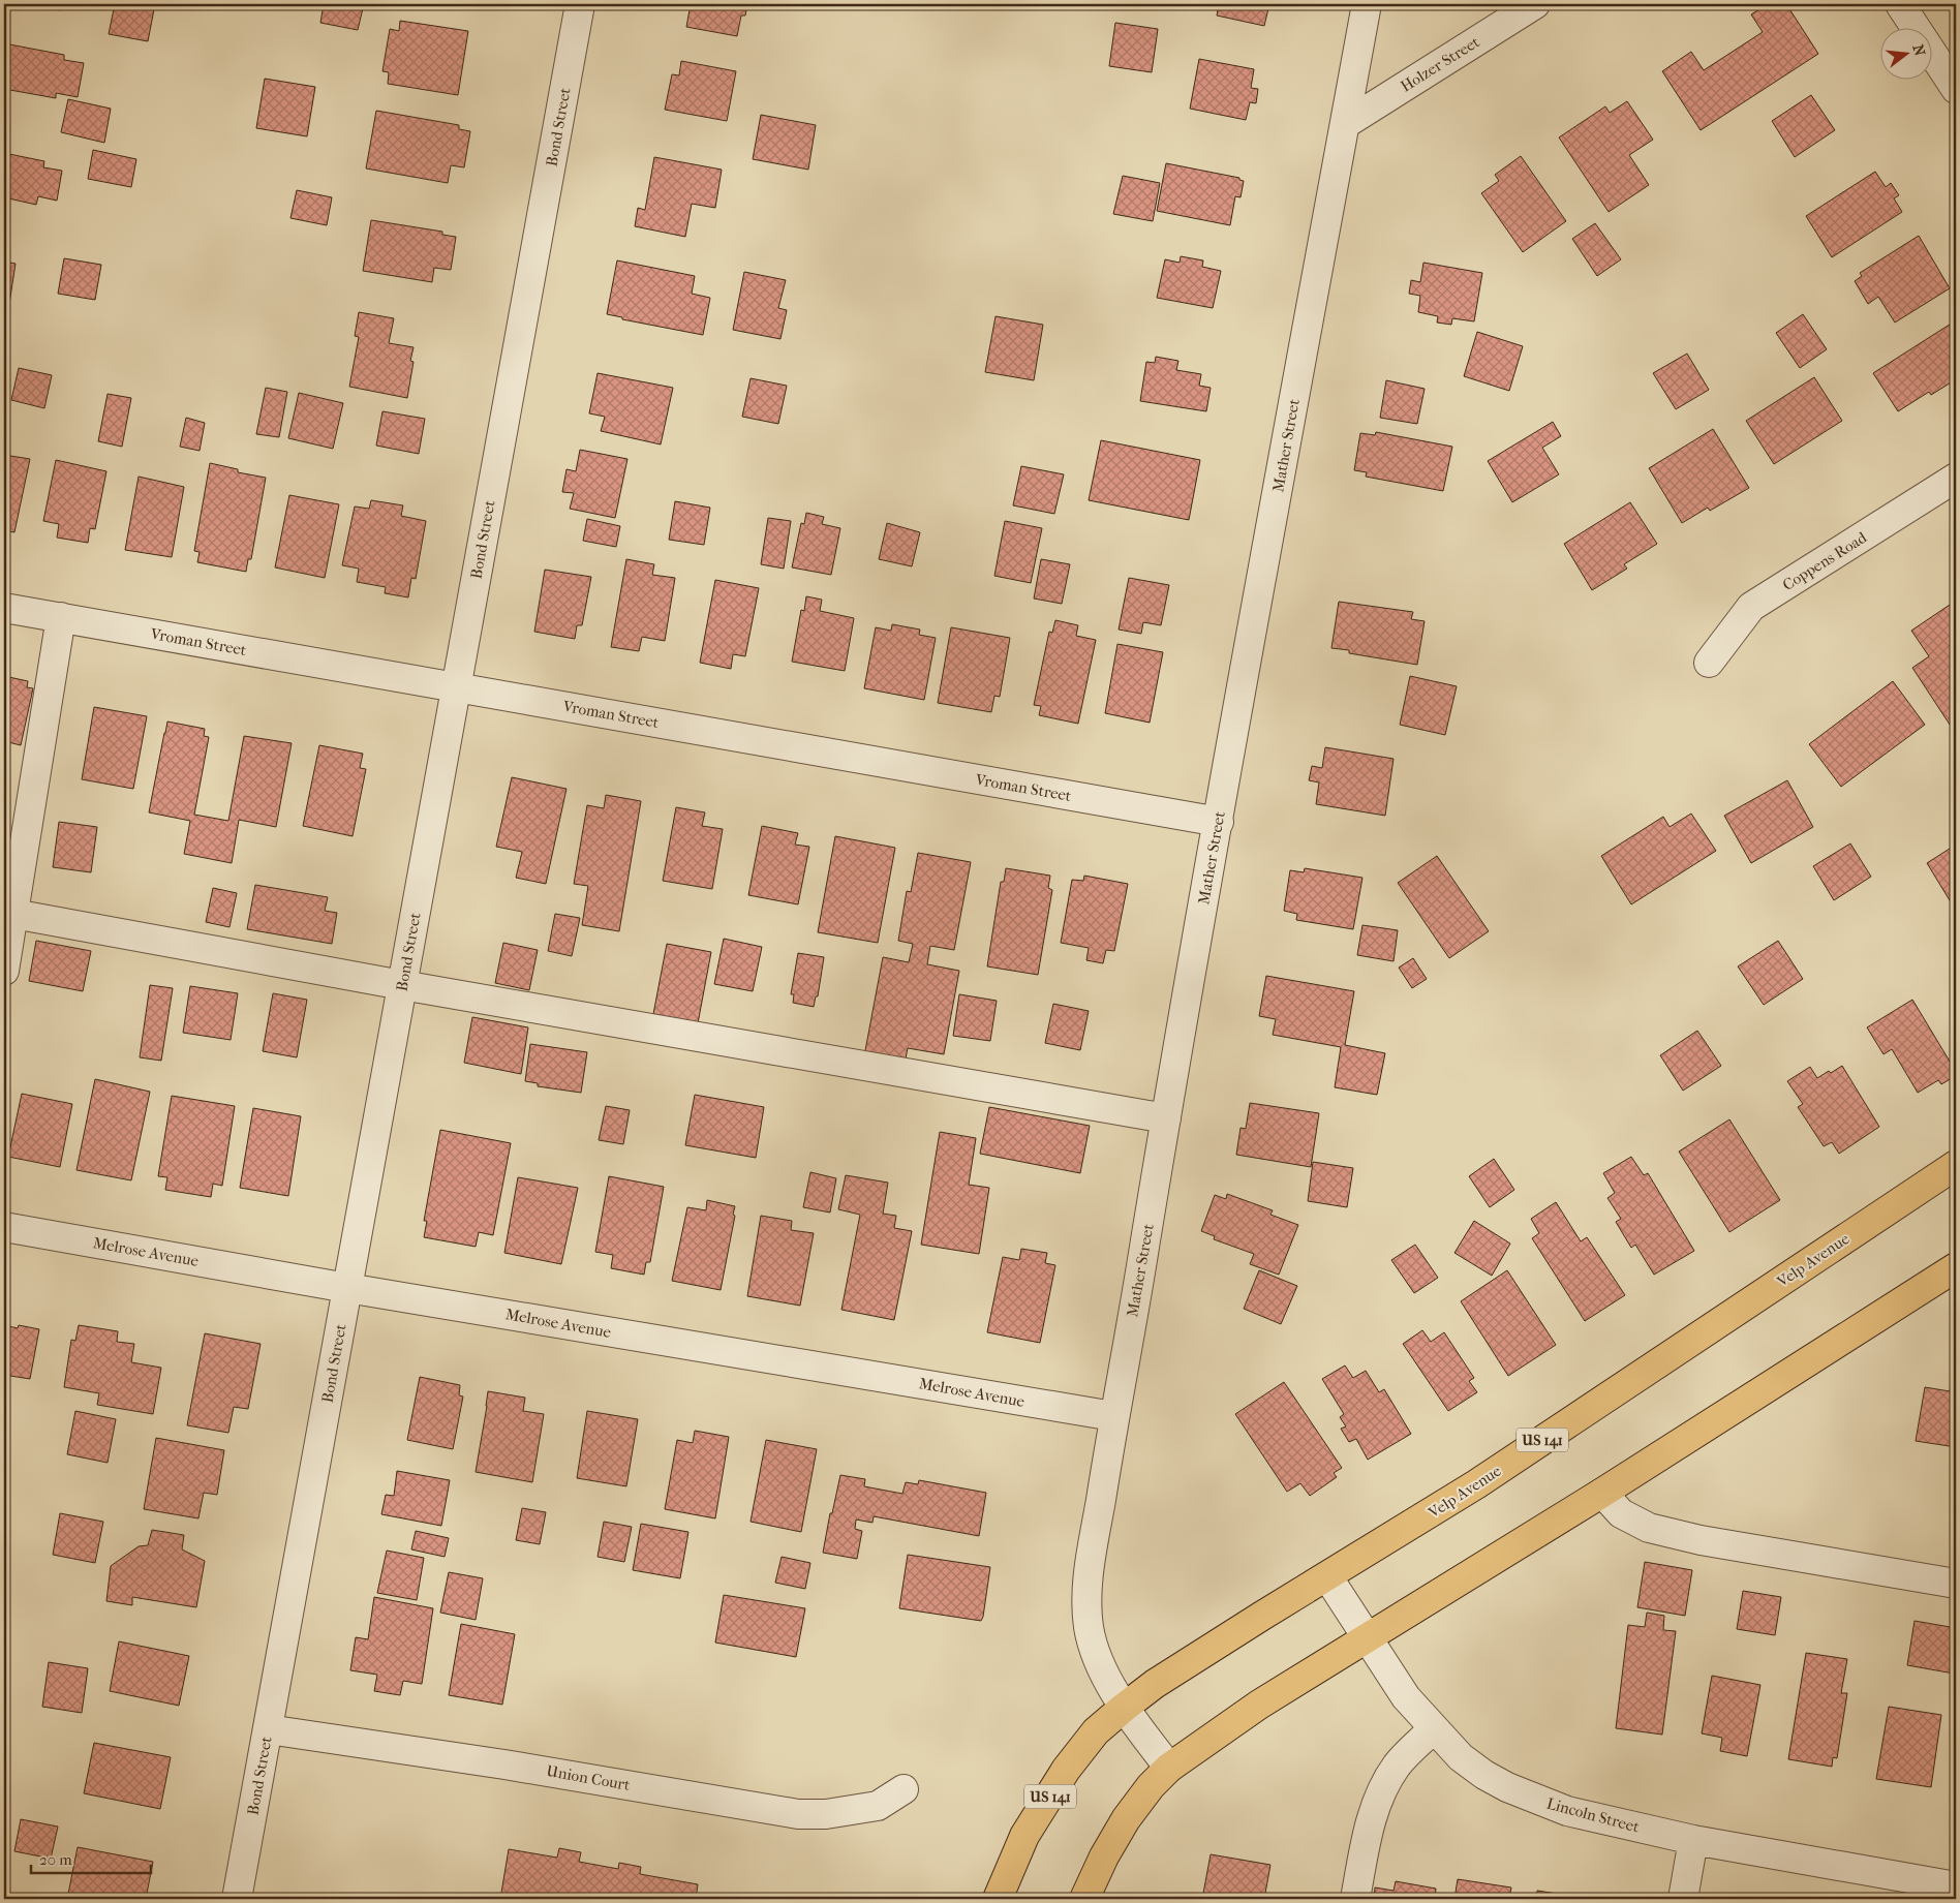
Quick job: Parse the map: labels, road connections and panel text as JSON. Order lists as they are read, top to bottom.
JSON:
{
  "streets": {
    "main road": ["Velp Avenue", "US 141"],
    "street": [
      "Holzer Street",
      "Bond Street",
      "Mather Street",
      "Coppens Road",
      "Vroman Street",
      "Melrose Avenue",
      "Union Court",
      "Lincoln Street"
    ]
  },
  "crossings": [
    ["Holzer Street", "Mather Street"],
    ["Bond Street", "Vroman Street"],
    ["Bond Street", "Melrose Avenue"],
    ["Bond Street", "Union Court"],
    ["Mather Street", "Vroman Street"],
    ["Mather Street", "Melrose Avenue"],
    ["Mather Street", "Velp Avenue"],
    ["Mather Street", "US 141"],
    ["Velp Avenue", "US 141"],
    ["Velp Avenue", "Lincoln Street"]
  ],
  "scale_bar": "20 m",
  "north": "right"
}
